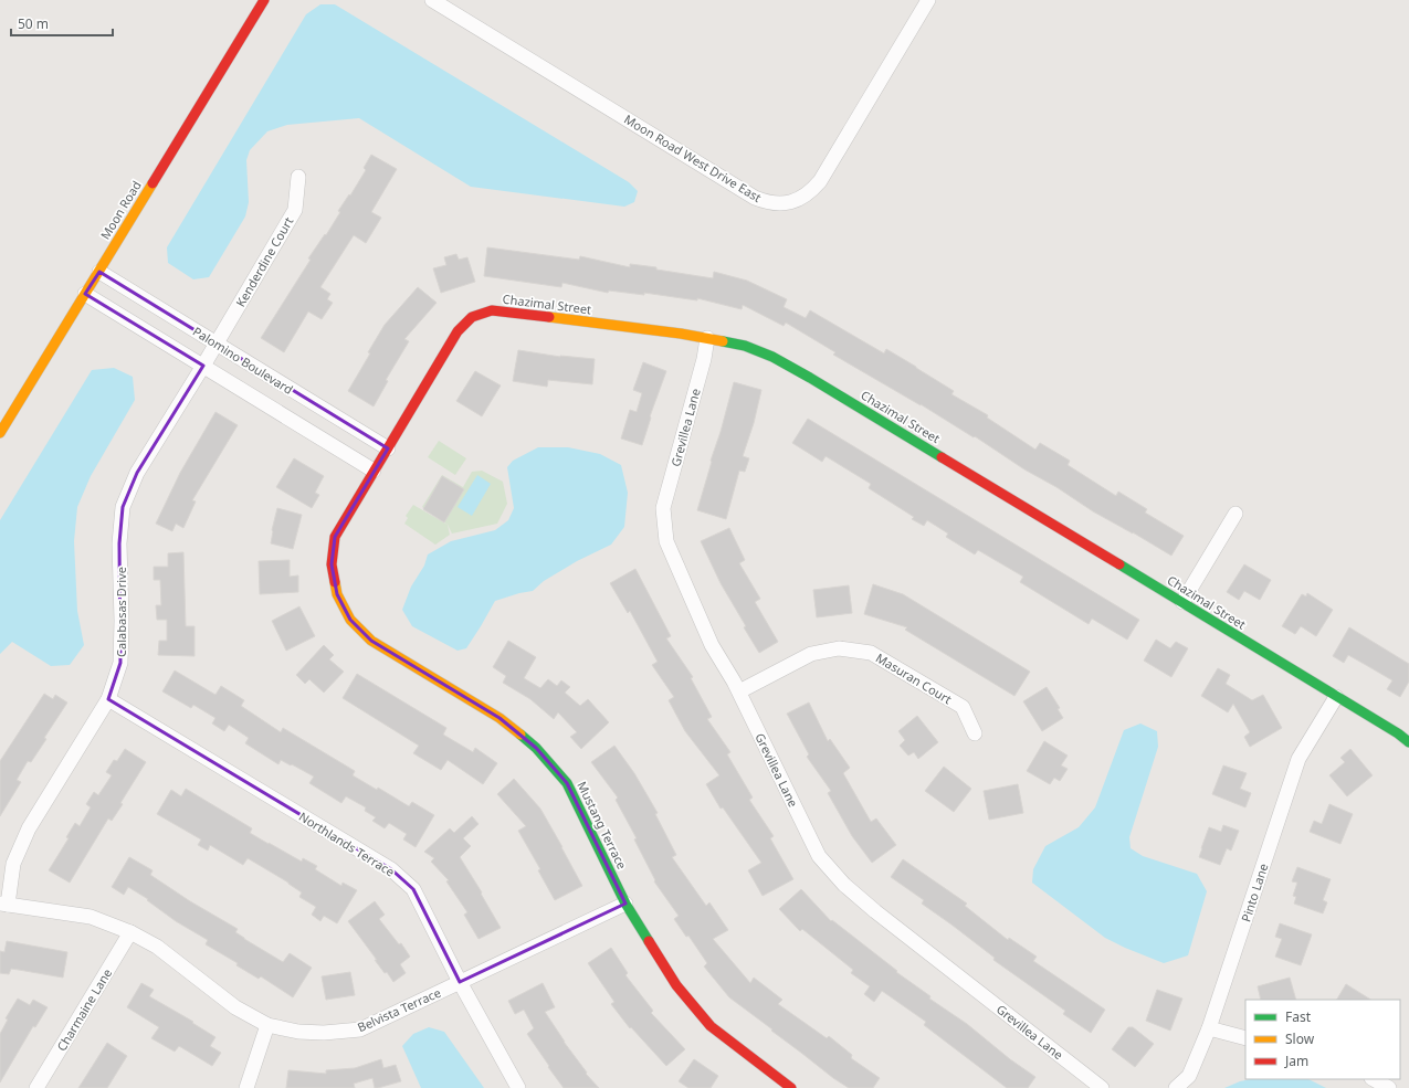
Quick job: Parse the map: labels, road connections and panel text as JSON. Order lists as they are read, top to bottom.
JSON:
{
  "streets": {
    "street": [
      "Moon Road West Drive East",
      "Moon Road",
      "Kenderdine Court",
      "Chazimal Street",
      "Palomino Boulevard",
      "Grevillea Lane",
      "Calabasas Drive",
      "Masuran Court",
      "Mustang Terrace",
      "Northlands Terrace",
      "Pinto Lane",
      "Charmaine Lane",
      "Belvista Terrace"
    ]
  },
  "crossings": [
    ["Moon Road", "Palomino Boulevard"],
    ["Kenderdine Court", "Palomino Boulevard"],
    ["Kenderdine Court", "Calabasas Drive"],
    ["Chazimal Street", "Palomino Boulevard"],
    ["Chazimal Street", "Grevillea Lane"],
    ["Chazimal Street", "Mustang Terrace"],
    ["Chazimal Street", "Pinto Lane"],
    ["Palomino Boulevard", "Calabasas Drive"],
    ["Palomino Boulevard", "Mustang Terrace"],
    ["Grevillea Lane", "Masuran Court"],
    ["Calabasas Drive", "Northlands Terrace"],
    ["Calabasas Drive", "Belvista Terrace"],
    ["Mustang Terrace", "Belvista Terrace"],
    ["Northlands Terrace", "Belvista Terrace"],
    ["Charmaine Lane", "Belvista Terrace"]
  ],
  "legend": ["Fast", "Slow", "Jam"],
  "scale_bar": "50 m"
}
